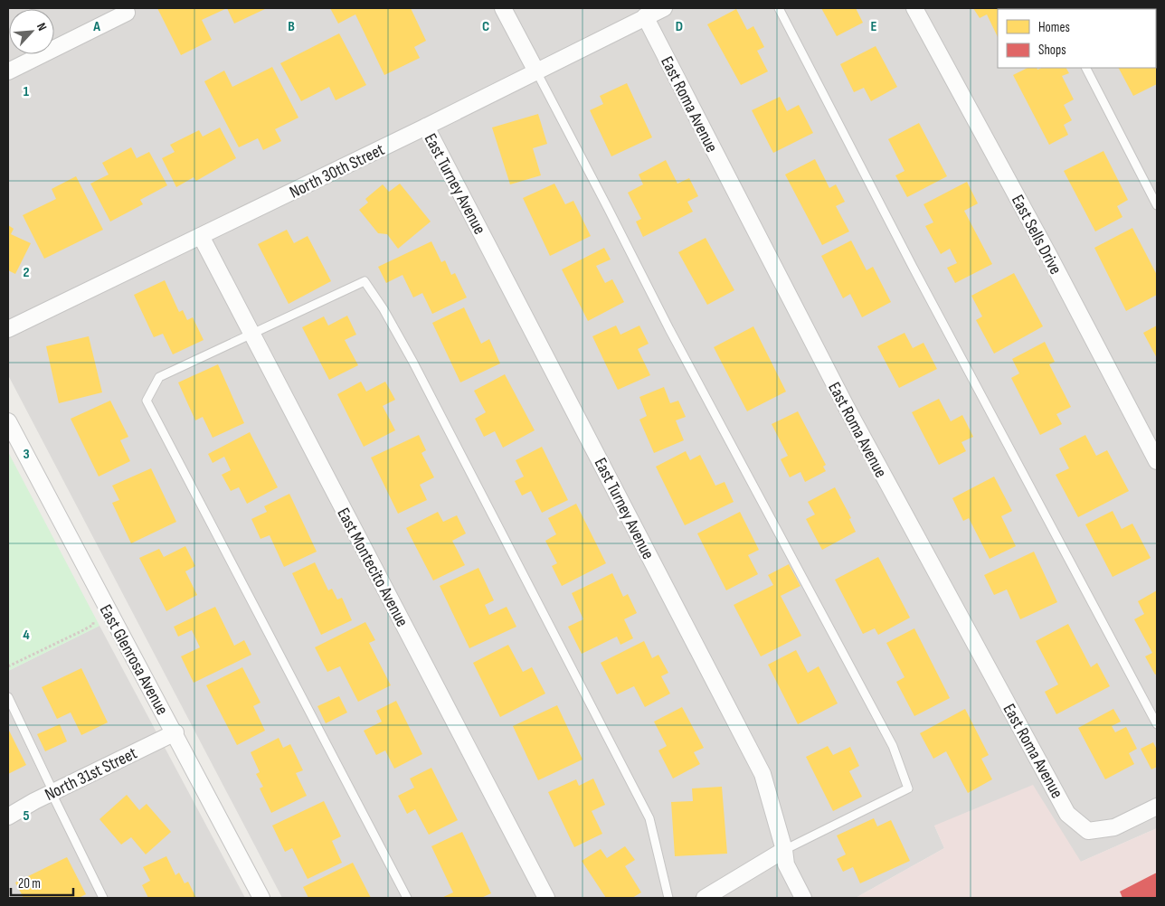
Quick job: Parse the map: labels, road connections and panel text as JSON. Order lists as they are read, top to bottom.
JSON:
{
  "streets": {
    "street": [
      "East Roma Avenue",
      "North 30th Street",
      "East Turney Avenue",
      "East Sells Drive",
      "East Montecito Avenue",
      "East Glenrosa Avenue",
      "North 31st Street"
    ]
  },
  "crossings": [
    ["East Roma Avenue", "North 30th Street"],
    ["North 30th Street", "East Turney Avenue"],
    ["North 30th Street", "East Montecito Avenue"],
    ["East Glenrosa Avenue", "North 31st Street"]
  ],
  "legend": ["Homes", "Shops"],
  "scale_bar": "20 m",
  "north": "top right",
  "grid": {
    "columns": [
      "A",
      "B",
      "C",
      "D",
      "E"
    ],
    "rows": [
      "1",
      "2",
      "3",
      "4",
      "5"
    ]
  }
}
